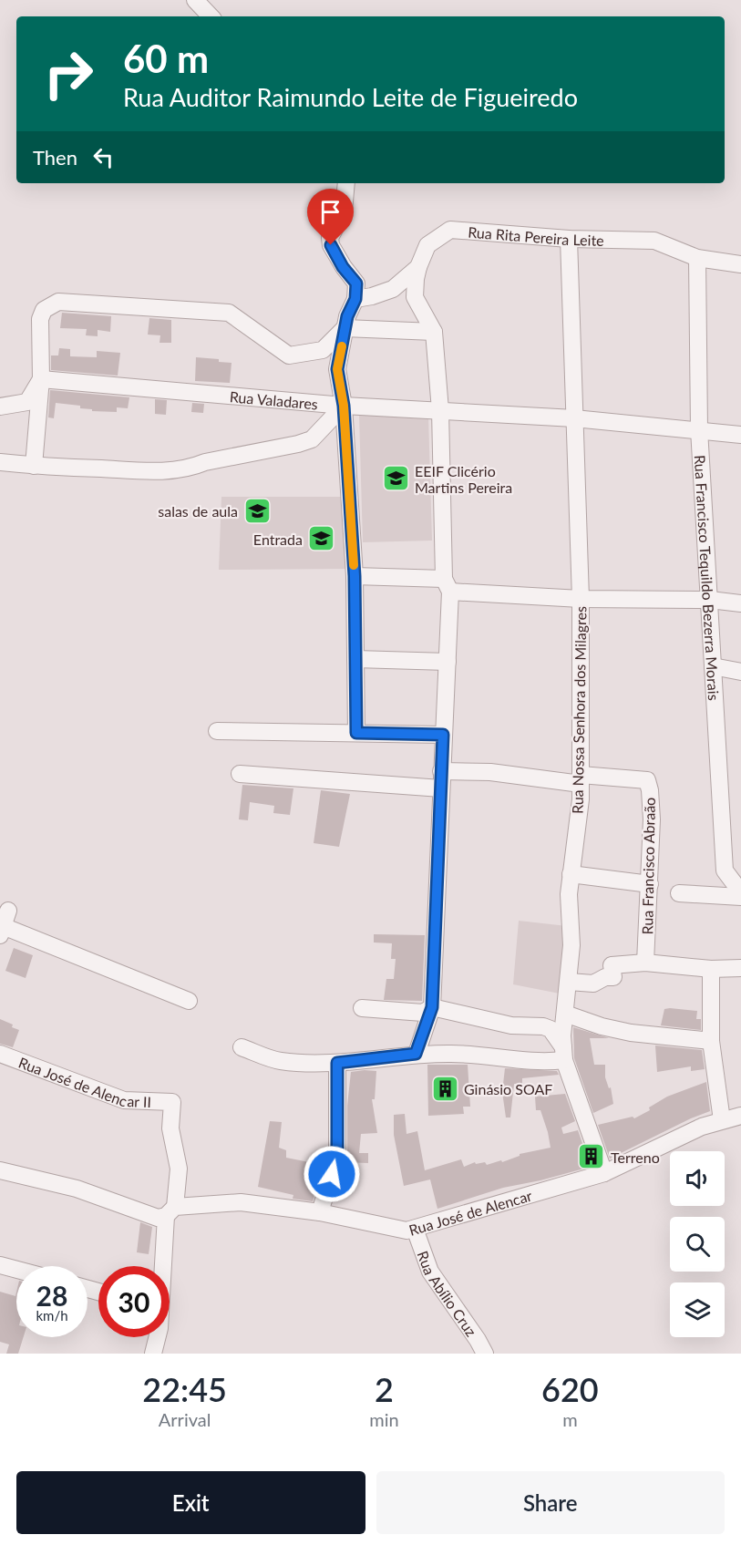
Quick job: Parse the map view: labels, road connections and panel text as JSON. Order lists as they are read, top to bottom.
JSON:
{
  "streets": {
    "street": [
      "Rua Rita Pereira Leite",
      "Rua Valadares",
      "Rua Francisco Tequildo Bezerra Morais",
      "Rua Nossa Senhora dos Milagres",
      "Rua Francisco Abraão",
      "Rua José de Alencar II",
      "Rua José de Alencar",
      "Rua Abílio Cruz"
    ]
  },
  "crossings": [
    ["Rua Rita Pereira Leite", "Rua Francisco Tequildo Bezerra Morais"],
    ["Rua Rita Pereira Leite", "Rua Nossa Senhora dos Milagres"],
    ["Rua Valadares", "Rua Francisco Tequildo Bezerra Morais"],
    ["Rua Valadares", "Rua Nossa Senhora dos Milagres"],
    ["Rua Nossa Senhora dos Milagres", "Rua Francisco Abraão"],
    ["Rua Nossa Senhora dos Milagres", "Rua José de Alencar"],
    ["Rua José de Alencar II", "Rua José de Alencar"],
    ["Rua José de Alencar", "Rua Abílio Cruz"]
  ],
  "places": {
    "school or university": ["EEIF Clicério Martins Pereira", "salas de aula", "Entrada"],
    "building": ["Ginásio SOAF", "Terreno"]
  },
  "page": {
    "turn": ["60 m", "Rua Auditor Raimundo Leite de Figueiredo"],
    "then": "Then",
    "speed": "28 km/h",
    "limit": "30",
    "eta": [
      "22:45",
      "Arrival",
      "2",
      "min",
      "620",
      "m"
    ],
    "buttons": ["Exit", "Share"]
  }
}
